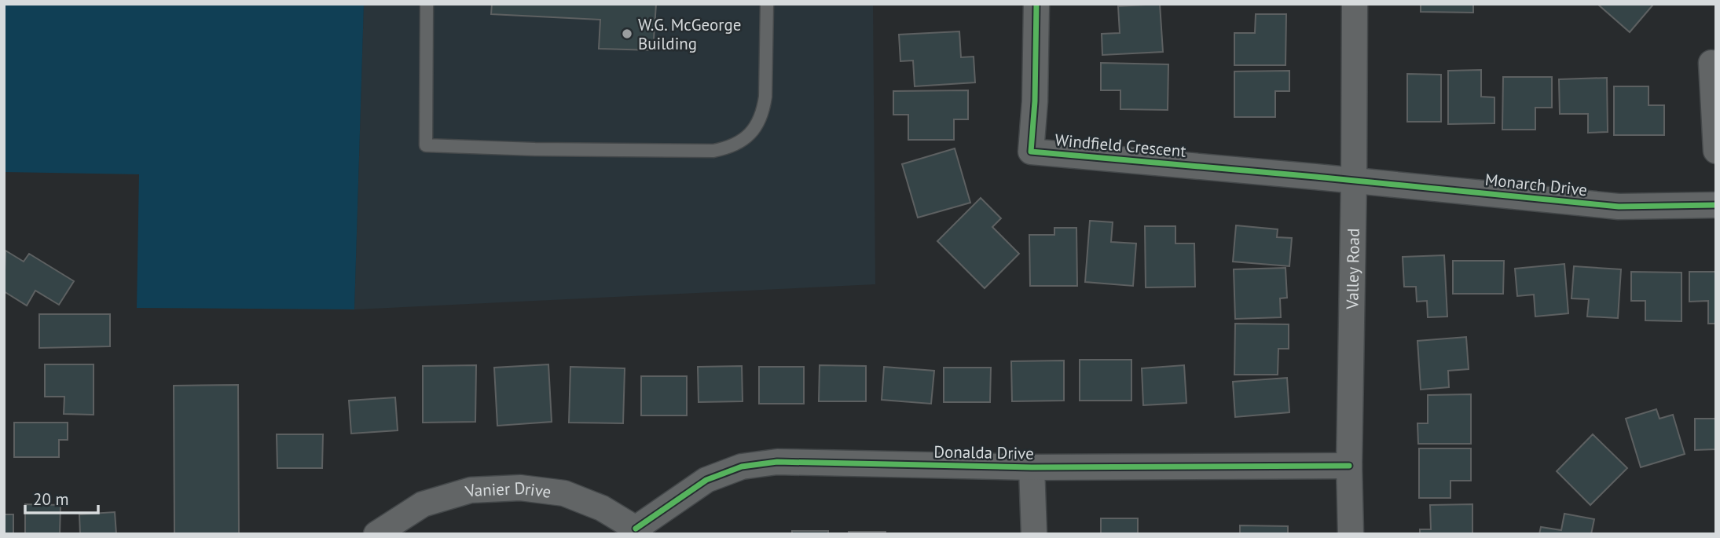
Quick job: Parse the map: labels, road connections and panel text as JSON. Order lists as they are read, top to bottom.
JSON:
{
  "streets": {
    "street": [
      "Windfield Crescent",
      "Monarch Drive",
      "Valley Road",
      "Donalda Drive",
      "Vanier Drive"
    ]
  },
  "crossings": [
    ["Windfield Crescent", "Monarch Drive"],
    ["Windfield Crescent", "Valley Road"],
    ["Monarch Drive", "Valley Road"],
    ["Valley Road", "Donalda Drive"],
    ["Donalda Drive", "Vanier Drive"]
  ],
  "places": ["W.G. McGeorge Building"],
  "scale_bar": "20 m"
}
